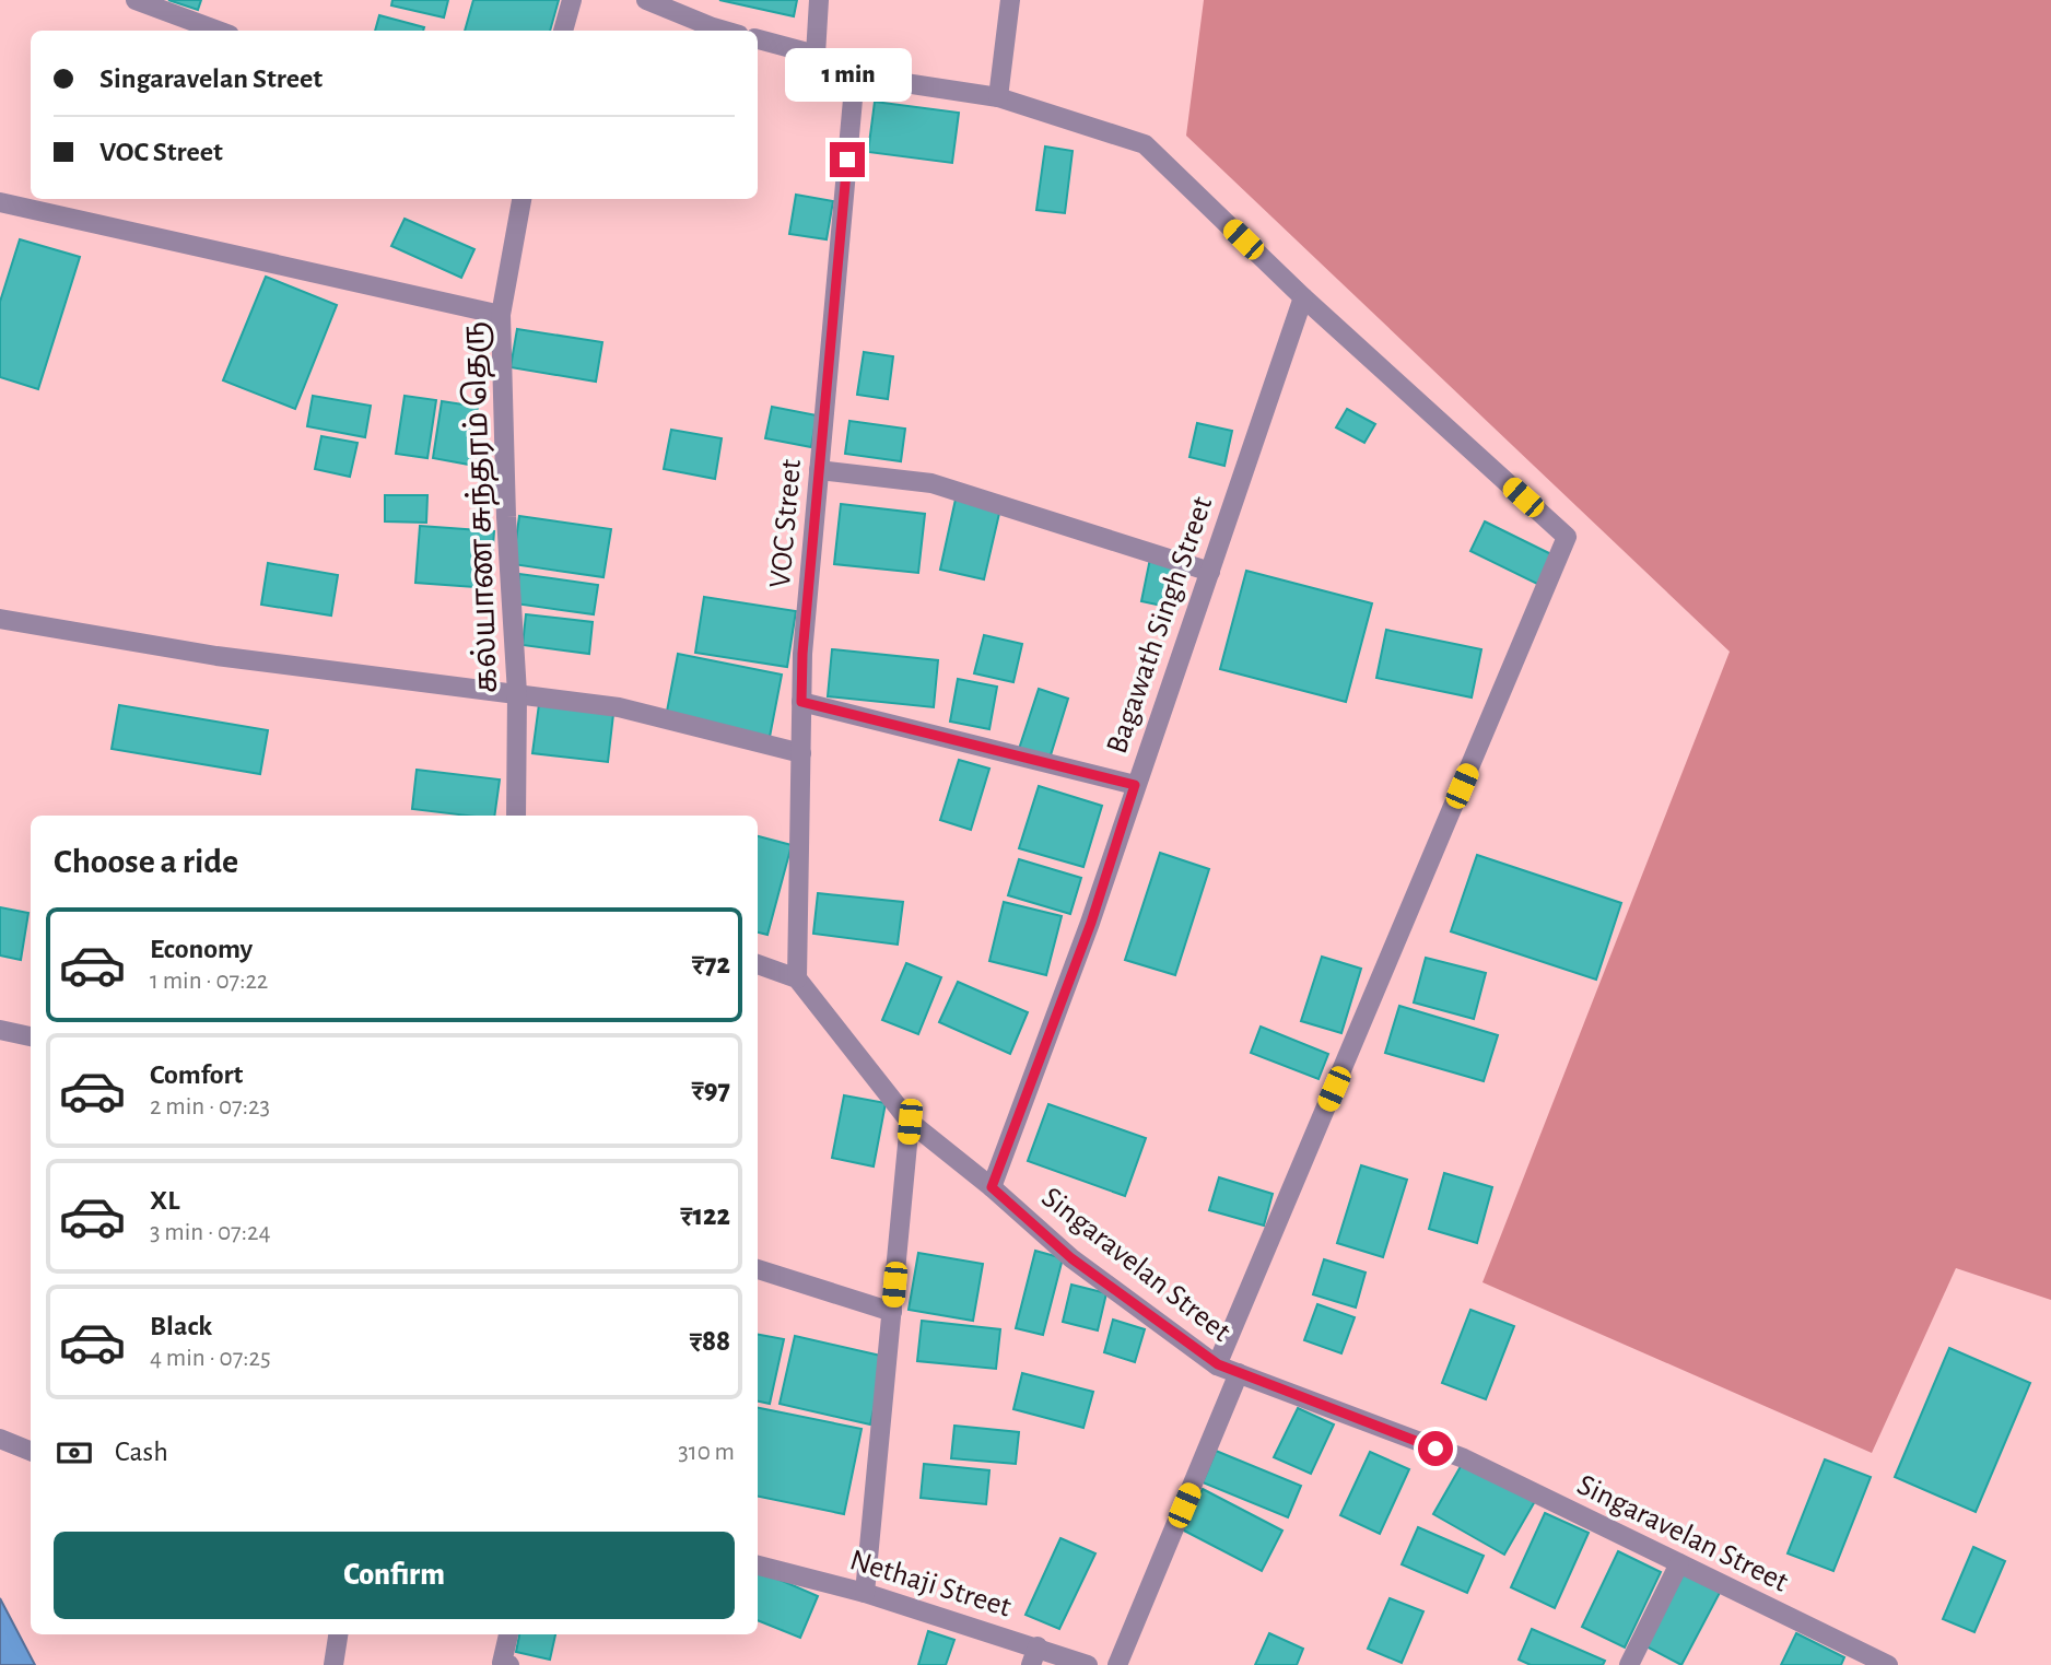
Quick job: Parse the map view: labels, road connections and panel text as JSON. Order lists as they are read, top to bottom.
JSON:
{
  "streets": {
    "street": [
      "கல்யாண சுந்தரம் தெரு",
      "VOC Street",
      "Bagawath Singh Street",
      "Singaravelan Street",
      "Nethaji Street"
    ]
  },
  "crossings": [
    ["VOC Street", "Singaravelan Street"],
    ["Bagawath Singh Street", "Singaravelan Street"]
  ],
  "page": {
    "banner": ["Singaravelan Street", "VOC Street"],
    "bubble": "1 min",
    "heading": "Choose a ride",
    "list": [
      {
        "name": "Economy",
        "note": "1 min · 07:22",
        "value": "₹72"
      },
      {
        "name": "Comfort",
        "note": "2 min · 07:23",
        "value": "₹97"
      },
      {
        "name": "XL",
        "note": "3 min · 07:24",
        "value": "₹122"
      },
      {
        "name": "Black",
        "note": "4 min · 07:25",
        "value": "₹88"
      }
    ],
    "pay": ["Cash", "310 m"],
    "buttons": "Confirm"
  }
}
